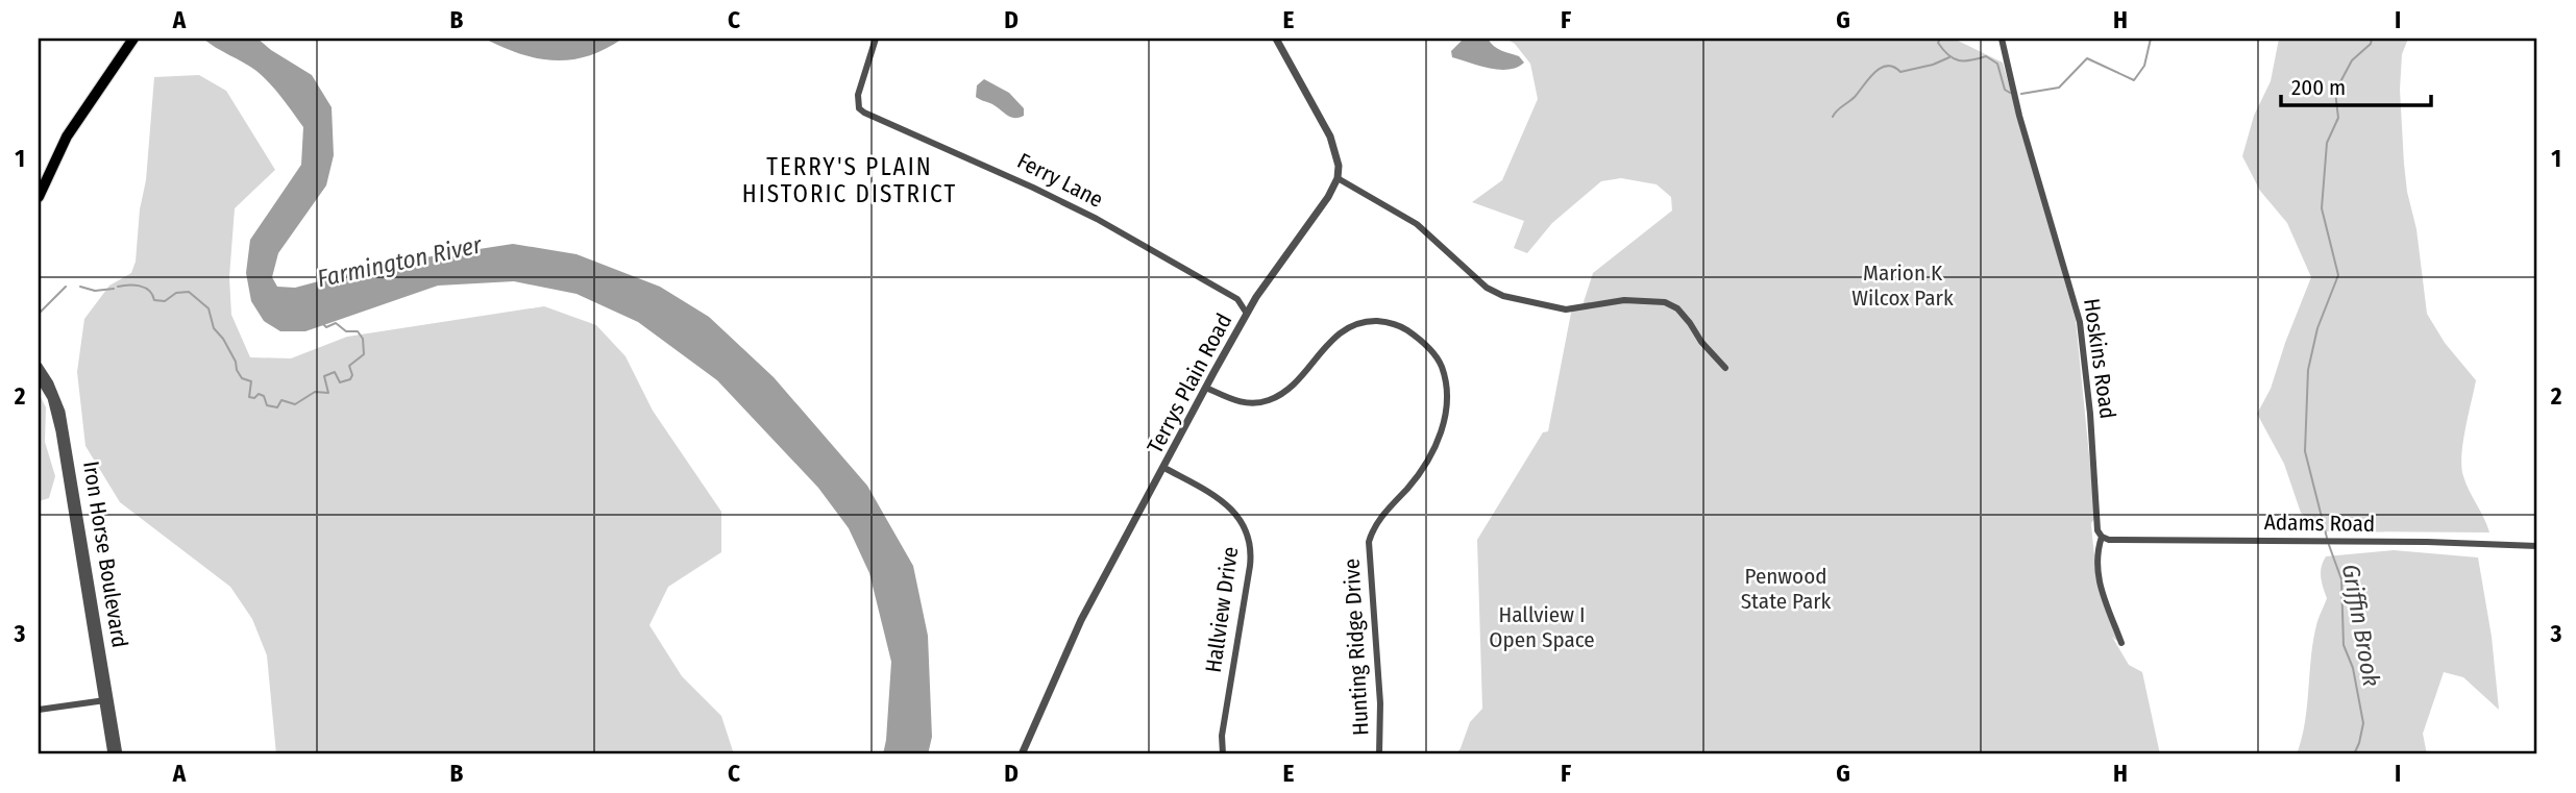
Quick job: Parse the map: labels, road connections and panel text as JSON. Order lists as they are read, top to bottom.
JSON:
{
  "streets": {
    "street": [
      "Ferry Lane",
      "Hoskins Road",
      "Terrys Plain Road",
      "Adams Road",
      "Iron Horse Boulevard",
      "Hallview Drive",
      "Hunting Ridge Drive"
    ]
  },
  "crossings": [
    ["Ferry Lane", "Terrys Plain Road"],
    ["Hoskins Road", "Adams Road"],
    ["Terrys Plain Road", "Hallview Drive"],
    ["Terrys Plain Road", "Hunting Ridge Drive"]
  ],
  "districts": ["TERRY'S PLAIN HISTORIC DISTRICT"],
  "water": ["Farmington River", "Griffin Brook"],
  "parks": ["Marion K Wilcox Park", "Penwood State Park", "Hallview I Open Space"],
  "scale_bar": "200 m",
  "grid": {
    "columns": [
      "A",
      "B",
      "C",
      "D",
      "E",
      "F",
      "G",
      "H",
      "I"
    ],
    "rows": ["1", "2", "3"]
  }
}
